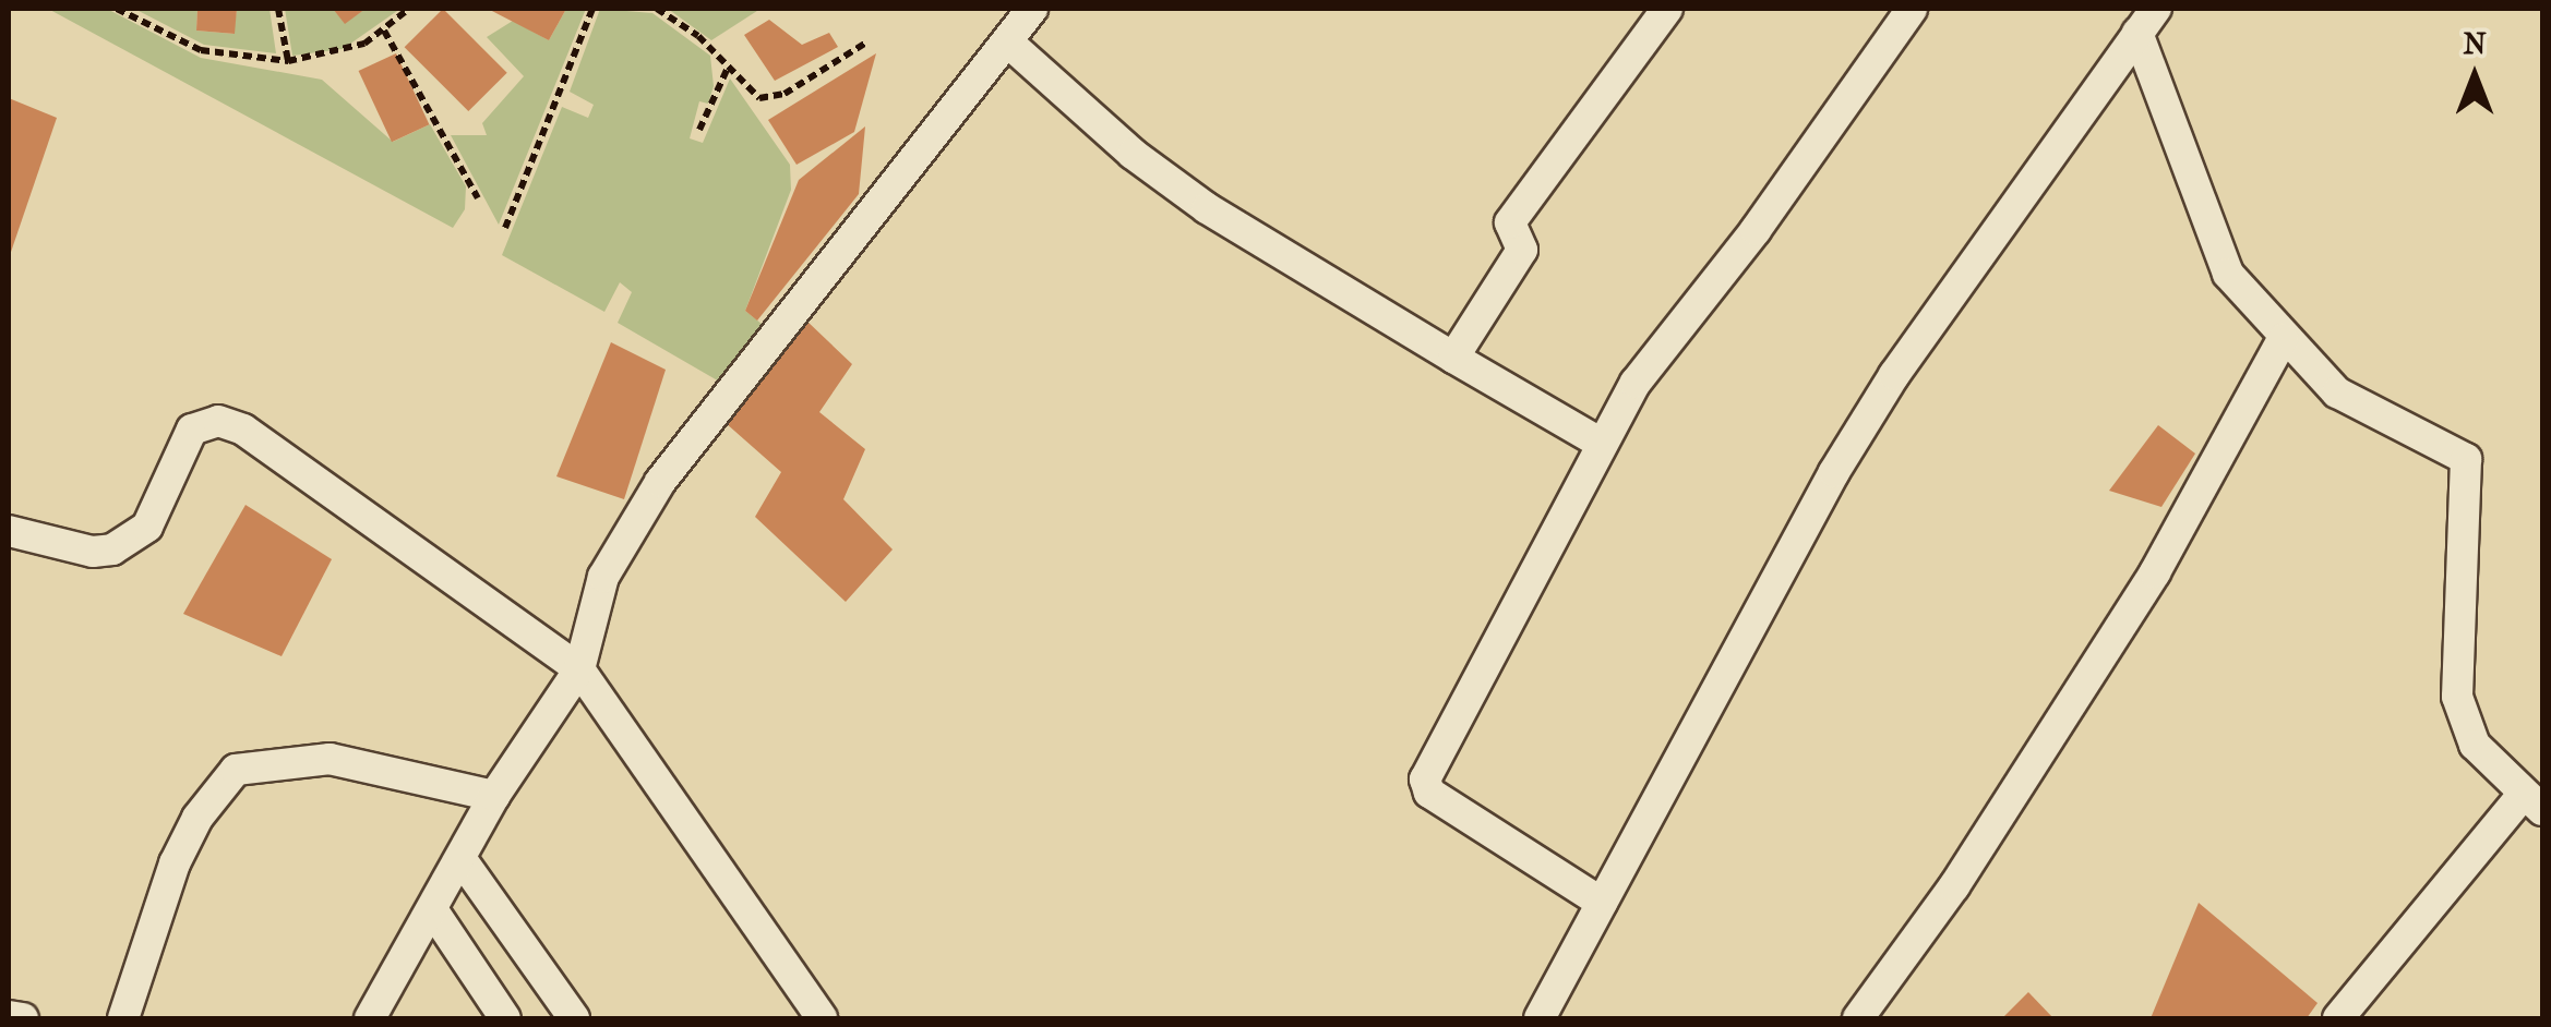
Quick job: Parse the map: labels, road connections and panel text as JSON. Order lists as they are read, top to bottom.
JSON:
{
  "north": "top"
}
